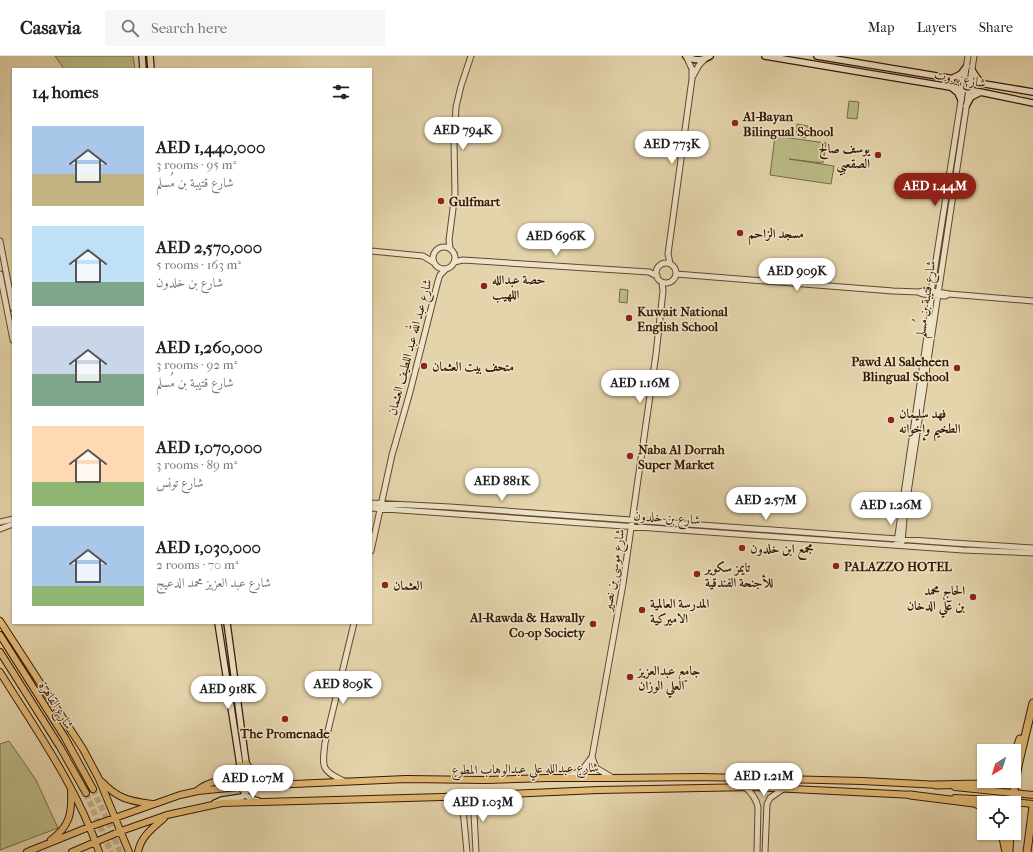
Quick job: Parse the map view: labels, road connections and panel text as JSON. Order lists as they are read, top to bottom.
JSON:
{
  "streets": {
    "main road": ["شارع بيروت", "شارع القاهرة", "شارع عبدالله علي عبدالوهاب المطوع"],
    "street": [
      "شارع قتيبة بن مُسلم",
      "شارع عبد الله عبد اللطيف العثمان",
      "شارع بن خلدون",
      "شارع موسى بن نصير"
    ]
  },
  "crossings": [
    ["شارع بيروت", "شارع قتيبة بن مُسلم"],
    ["شارع قتيبة بن مُسلم", "شارع بن خلدون"],
    ["شارع عبد الله عبد اللطيف العثمان", "شارع بن خلدون"],
    ["شارع بن خلدون", "شارع موسى بن نصير"]
  ],
  "places": [
    "Al-Bayan Bilingual School",
    "يوسف صالح الصقعبي",
    "Gulfmart",
    "مسجد الزاحم",
    "حصة عبدالله اللهيب",
    "Kuwait National English School",
    "متحف بيت العثمان",
    "Pawd Al Saleheen Blingual School",
    "فهد سليمان الطخيم وإخوانه",
    "Naba Al Dorrah Super Market",
    "مجمع ابن خلدون",
    "PALAZZO HOTEL",
    "تايمز سكوير للأجنحة الفندقية",
    "العثمان",
    "الحاج محمد بن علي الدخان",
    "المدرسة العالمية الاميركية",
    "Al-Rawda & Hawally Co-op Society",
    "جامع عبدالعزيز العلي الوزان",
    "The Promenade"
  ],
  "north": "bottom left",
  "page": {
    "header": "Casavia",
    "search": "Search here",
    "nav": ["Map", "Layers", "Share"],
    "heading": "14 homes",
    "list": [
      {
        "name": "AED 1,440,000",
        "note": "3 rooms · 95 m² · شارع قتيبة بن مُسلم"
      },
      {
        "name": "AED 2,570,000",
        "note": "5 rooms · 163 m² · شارع بن خلدون"
      },
      {
        "name": "AED 1,260,000",
        "note": "3 rooms · 92 m² · شارع قتيبة بن مُسلم"
      },
      {
        "name": "AED 1,070,000",
        "note": "3 rooms · 89 m² · شارع تونس"
      },
      {
        "name": "AED 1,030,000",
        "note": "2 rooms · 70 m² · شارع عبد العزيز محمد الدعيج"
      }
    ],
    "price": [
      "AED 794K",
      "AED 773K",
      "AED 1.44M",
      "AED 696K",
      "AED 909K",
      "AED 1.16M",
      "AED 881K",
      "AED 2.57M",
      "AED 1.26M",
      "AED 809K",
      "AED 918K",
      "AED 1.21M",
      "AED 1.07M",
      "AED 1.03M"
    ]
  }
}
